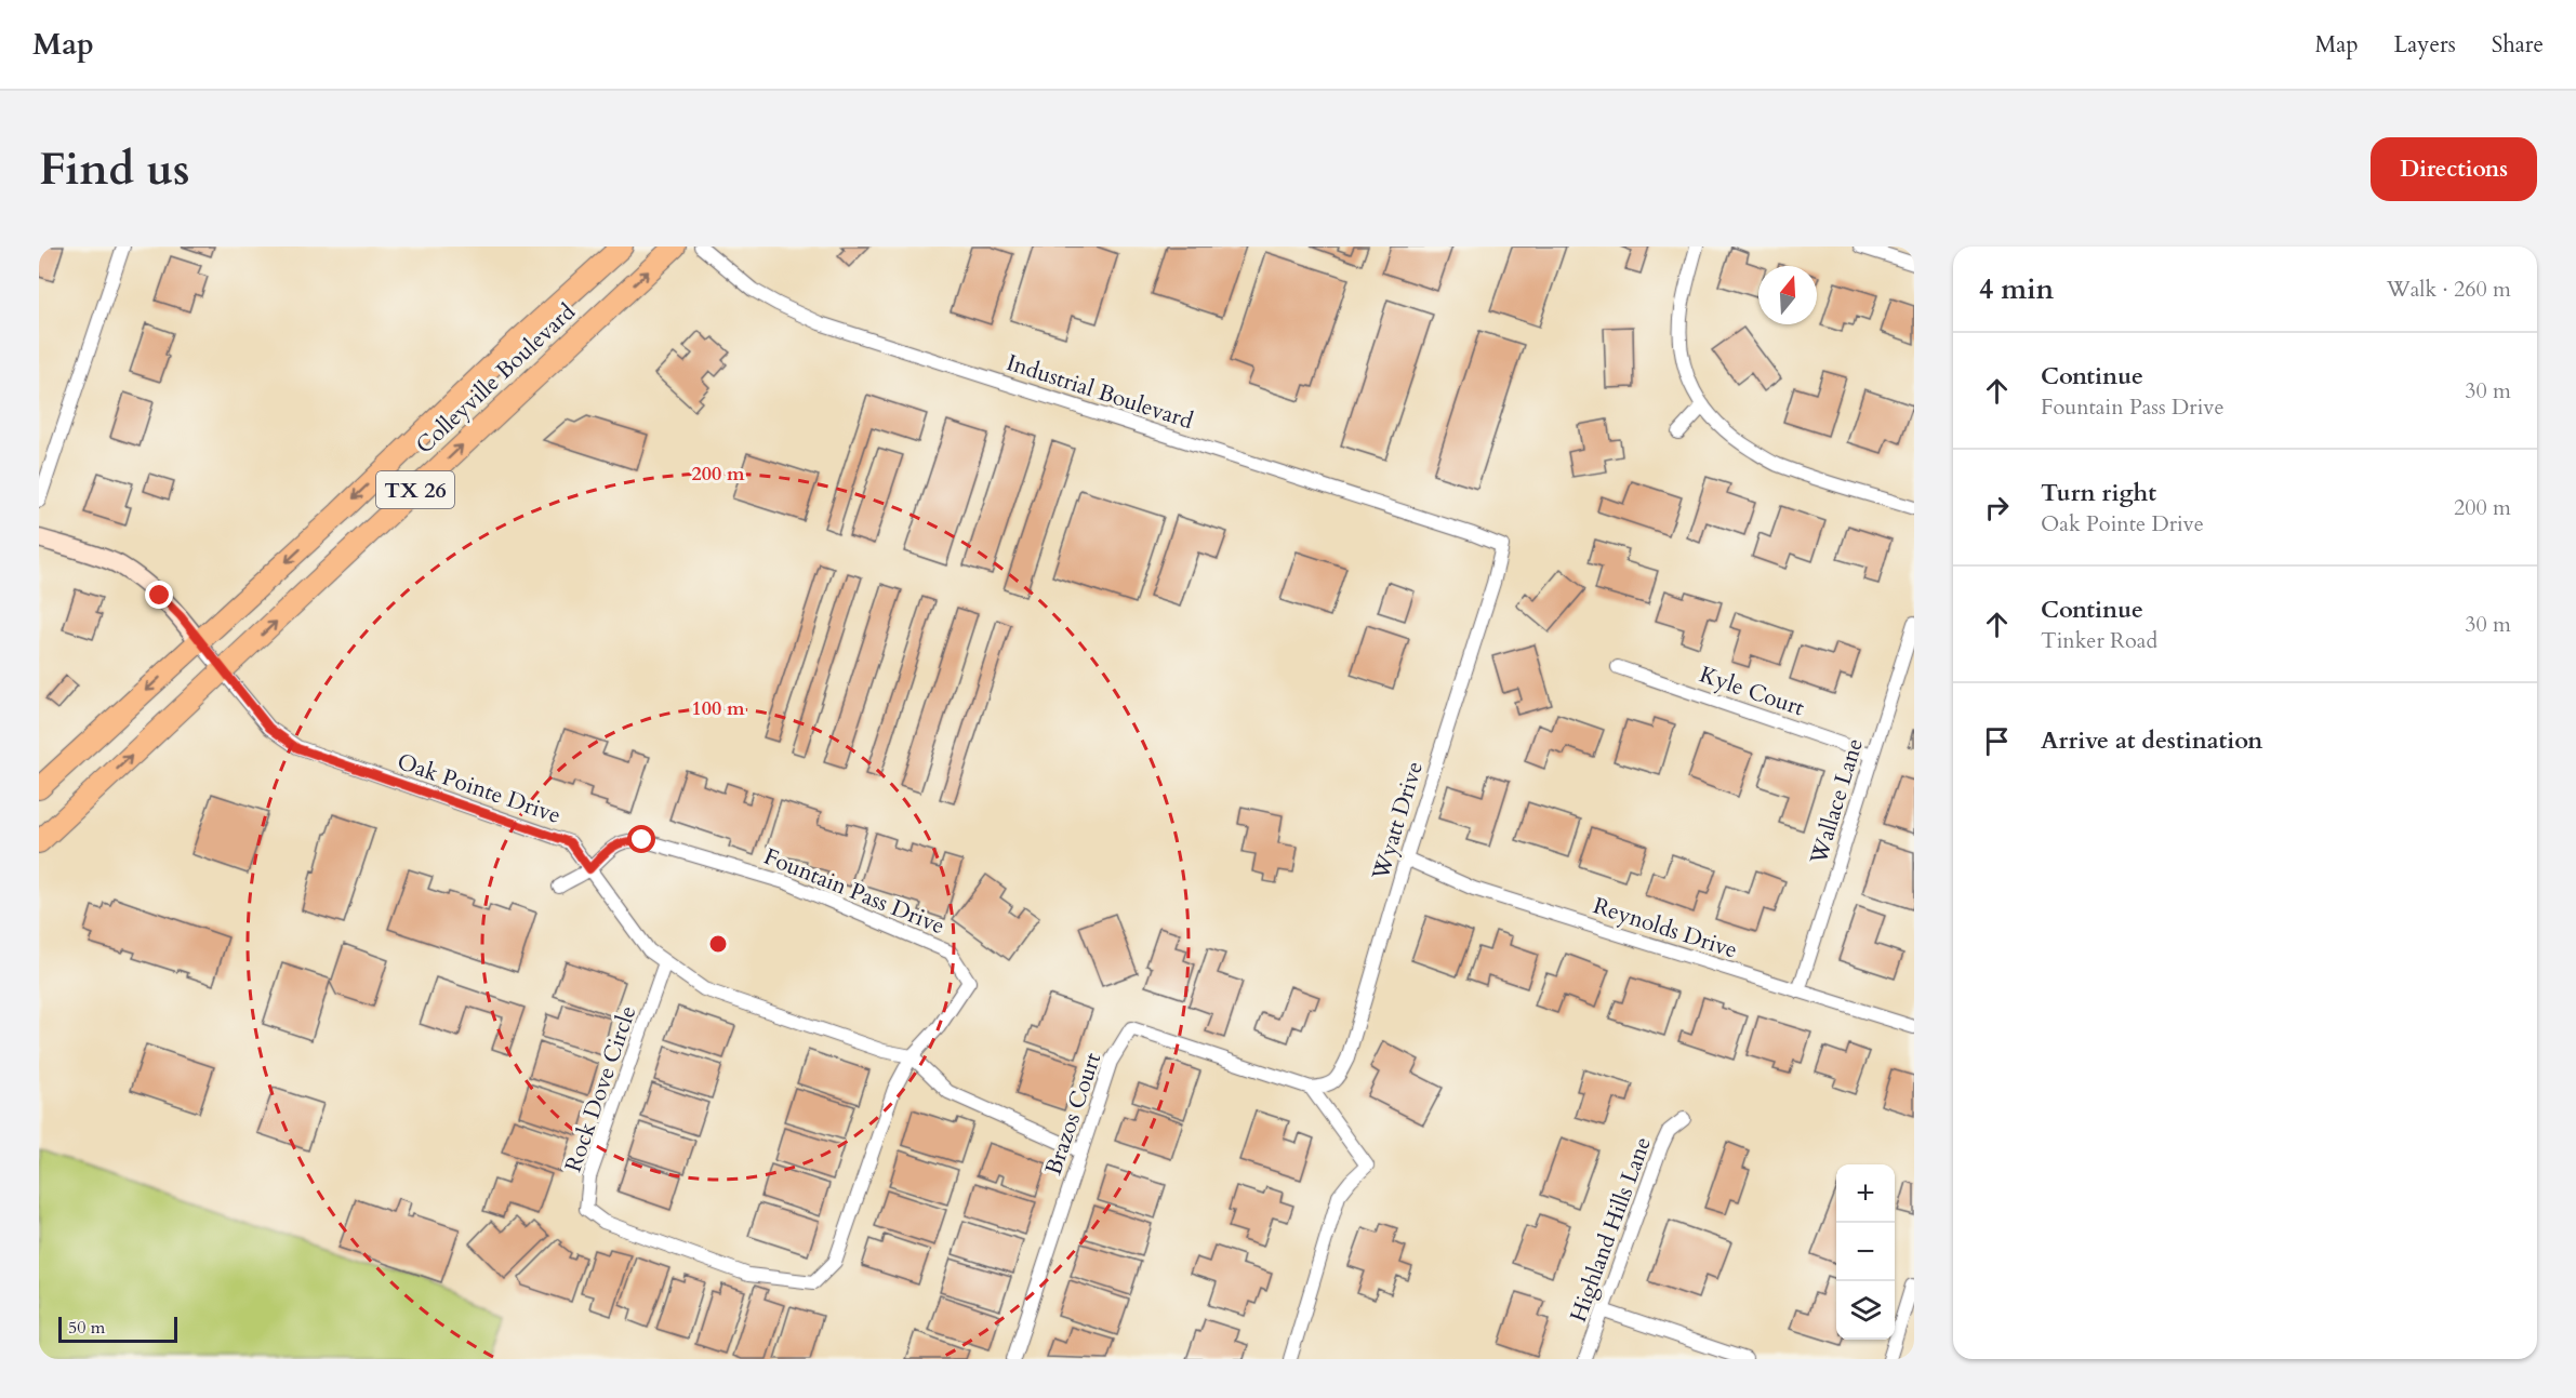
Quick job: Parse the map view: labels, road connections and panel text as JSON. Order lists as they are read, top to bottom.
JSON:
{
  "streets": {
    "main road": ["Colleyville Boulevard", "TX 26"],
    "street": [
      "Industrial Boulevard",
      "Kyle Court",
      "Oak Pointe Drive",
      "Wallace Lane",
      "Wyatt Drive",
      "Fountain Pass Drive",
      "Reynolds Drive",
      "Rock Dove Circle",
      "Brazos Court",
      "Highland Hills Lane"
    ]
  },
  "crossings": [
    ["Colleyville Boulevard", "Oak Pointe Drive"],
    ["Industrial Boulevard", "Wyatt Drive"],
    ["Kyle Court", "Wallace Lane"],
    ["Oak Pointe Drive", "Fountain Pass Drive"],
    ["Oak Pointe Drive", "Rock Dove Circle"],
    ["Wallace Lane", "Reynolds Drive"],
    ["Wyatt Drive", "Reynolds Drive"],
    ["Wyatt Drive", "Brazos Court"],
    ["Fountain Pass Drive", "Rock Dove Circle"]
  ],
  "scale_bar": "50 m",
  "north": "top",
  "page": {
    "header": "Map",
    "nav": ["Map", "Layers", "Share"],
    "buttons": "Directions",
    "title": "Find us",
    "heading": ["4 min", "Walk · 260 m"],
    "list": [
      ["Continue", "Fountain Pass Drive", "30 m"],
      ["Turn right", "Oak Pointe Drive", "200 m"],
      ["Continue", "Tinker Road", "30 m"],
      "Arrive at destination"
    ],
    "map_buttons": ["+", "−"],
    "scale": "50 m"
  },
  "rings": ["200 m", "100 m"]
}
